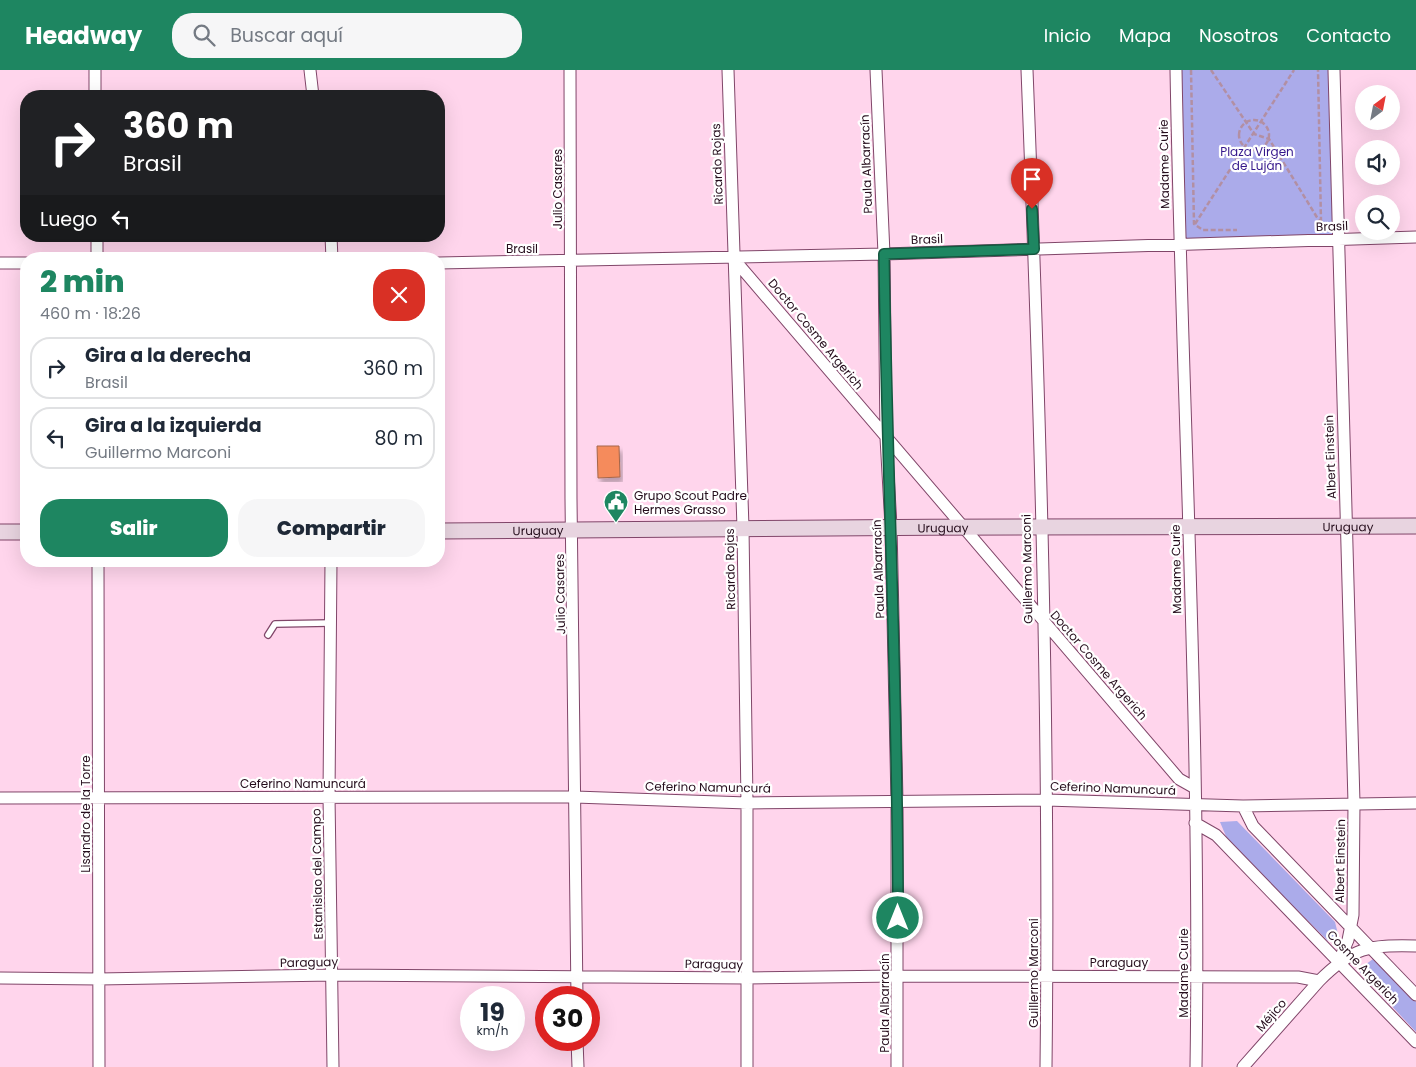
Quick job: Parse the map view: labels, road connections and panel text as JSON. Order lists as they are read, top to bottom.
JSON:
{
  "streets": {
    "street": [
      "Ricardo Rojas",
      "Paula Albarracín",
      "Madame Curie",
      "Julio Casares",
      "Brasil",
      "Doctor Cosme Argerich",
      "Albert Einstein",
      "Uruguay",
      "Guillermo Marconi",
      "Ceferino Namuncurá",
      "Lisandro de la Torre",
      "Estanislao del Campo",
      "Paraguay",
      "Cosme Argerich",
      "Méjico"
    ]
  },
  "crossings": [
    ["Ricardo Rojas", "Brasil"],
    ["Ricardo Rojas", "Doctor Cosme Argerich"],
    ["Ricardo Rojas", "Uruguay"],
    ["Ricardo Rojas", "Ceferino Namuncurá"],
    ["Ricardo Rojas", "Paraguay"],
    ["Paula Albarracín", "Brasil"],
    ["Paula Albarracín", "Doctor Cosme Argerich"],
    ["Paula Albarracín", "Uruguay"],
    ["Paula Albarracín", "Ceferino Namuncurá"],
    ["Paula Albarracín", "Paraguay"],
    ["Madame Curie", "Brasil"],
    ["Madame Curie", "Doctor Cosme Argerich"],
    ["Madame Curie", "Uruguay"],
    ["Madame Curie", "Ceferino Namuncurá"],
    ["Madame Curie", "Paraguay"],
    ["Madame Curie", "Cosme Argerich"],
    ["Julio Casares", "Brasil"],
    ["Julio Casares", "Uruguay"],
    ["Julio Casares", "Ceferino Namuncurá"],
    ["Julio Casares", "Paraguay"],
    ["Brasil", "Doctor Cosme Argerich"],
    ["Brasil", "Albert Einstein"],
    ["Brasil", "Guillermo Marconi"],
    ["Doctor Cosme Argerich", "Uruguay"],
    ["Doctor Cosme Argerich", "Guillermo Marconi"],
    ["Albert Einstein", "Uruguay"],
    ["Albert Einstein", "Ceferino Namuncurá"],
    ["Albert Einstein", "Cosme Argerich"],
    ["Uruguay", "Guillermo Marconi"],
    ["Guillermo Marconi", "Ceferino Namuncurá"],
    ["Guillermo Marconi", "Paraguay"],
    ["Ceferino Namuncurá", "Lisandro de la Torre"],
    ["Ceferino Namuncurá", "Estanislao del Campo"],
    ["Lisandro de la Torre", "Paraguay"],
    ["Estanislao del Campo", "Paraguay"],
    ["Paraguay", "Méjico"]
  ],
  "parks": ["Plaza Virgen de Luján"],
  "places": {
    "public building": ["Grupo Scout Padre Hermes Grasso"]
  },
  "north": "top right",
  "page": {
    "header": "Headway",
    "search": "Buscar aquí",
    "nav": [
      "Inicio",
      "Mapa",
      "Nosotros",
      "Contacto"
    ],
    "turn": ["360 m", "Brasil"],
    "then": "Luego",
    "heading": ["2 min", "460 m · 18:26"],
    "list": [
      {
        "name": "Gira a la derecha",
        "note": "Brasil",
        "value": "360 m"
      },
      {
        "name": "Gira a la izquierda",
        "note": "Guillermo Marconi",
        "value": "80 m"
      }
    ],
    "buttons": ["Salir", "Compartir"],
    "speed": "19 km/h",
    "limit": "30"
  }
}
